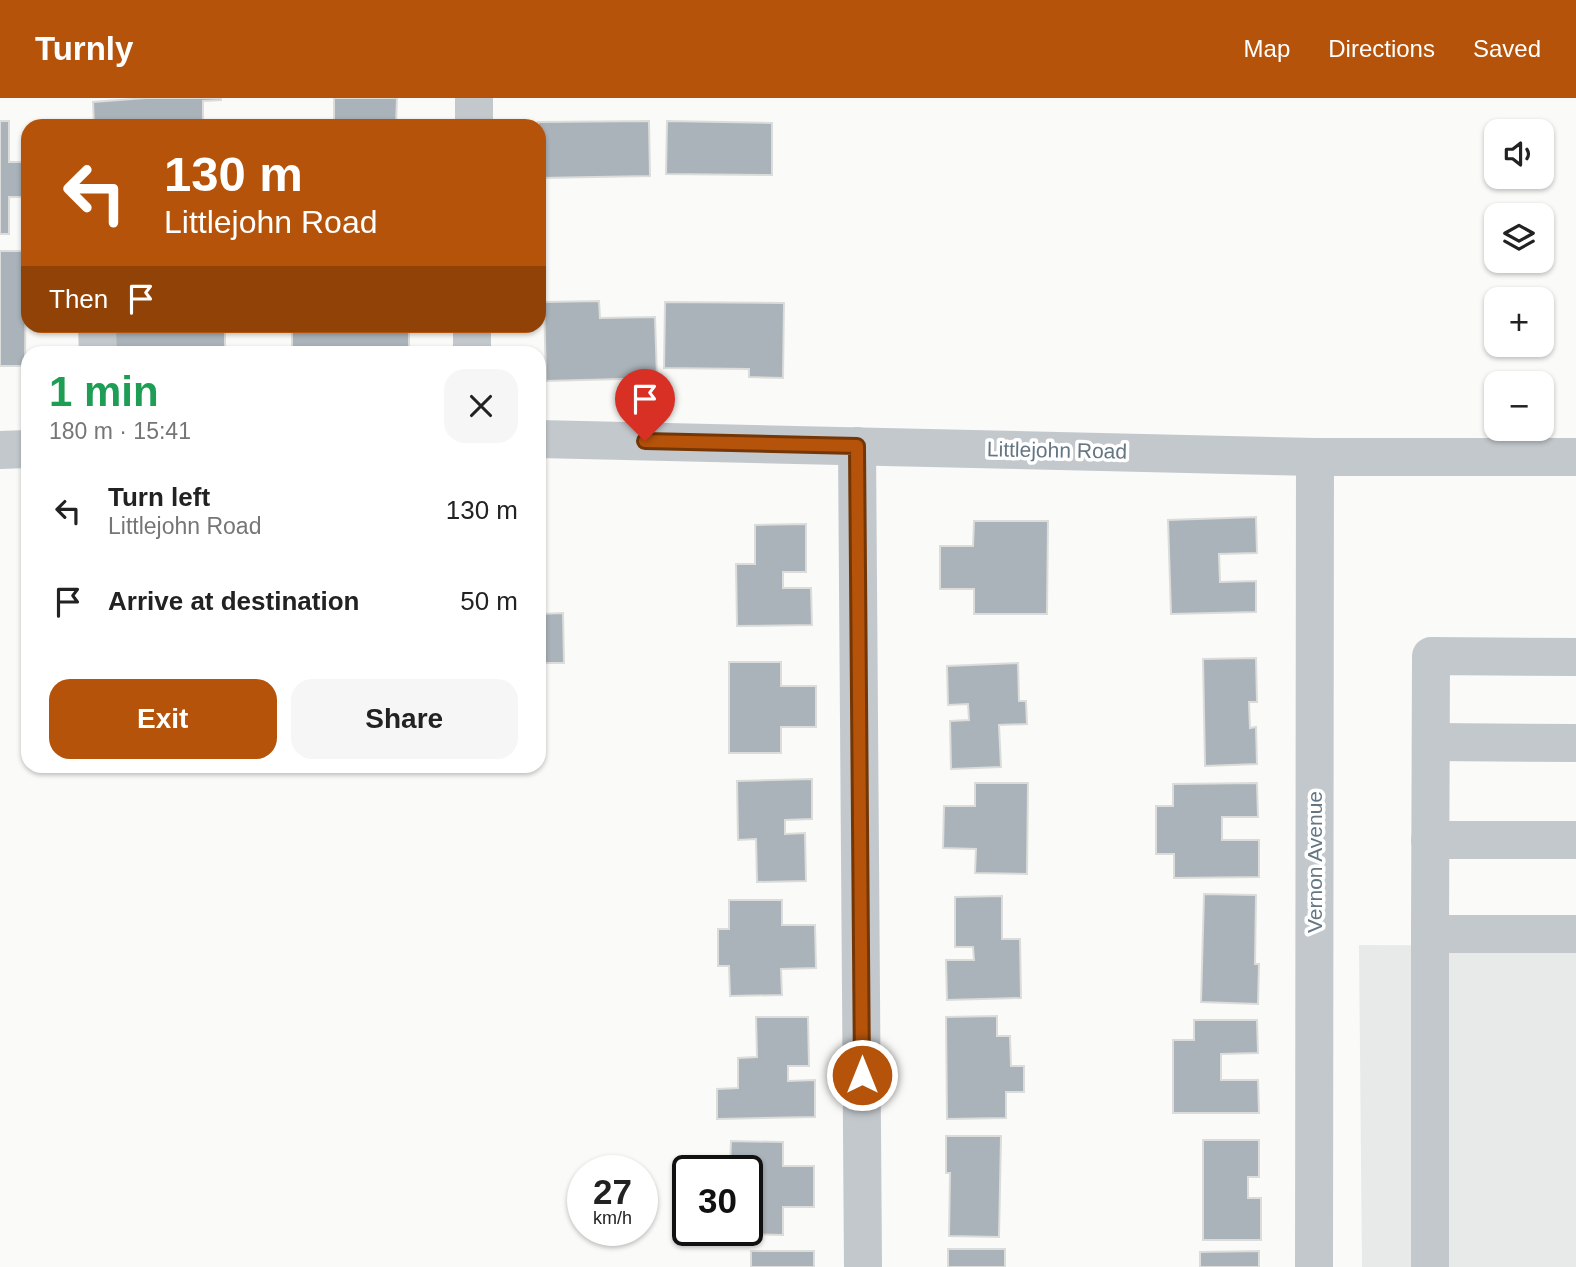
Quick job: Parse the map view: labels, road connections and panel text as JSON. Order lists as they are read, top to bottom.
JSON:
{
  "streets": {
    "street": ["Littlejohn Road", "Vernon Avenue"]
  },
  "crossings": [
    ["Littlejohn Road", "Vernon Avenue"]
  ],
  "page": {
    "header": "Turnly",
    "nav": ["Map", "Directions", "Saved"],
    "map_buttons": ["+", "−"],
    "turn": ["130 m", "Littlejohn Road"],
    "then": "Then",
    "heading": ["1 min", "180 m · 15:41"],
    "list": [
      {
        "name": "Turn left",
        "note": "Littlejohn Road",
        "value": "130 m"
      },
      {
        "name": "Arrive at destination",
        "value": "50 m"
      }
    ],
    "buttons": ["Exit", "Share"],
    "speed": "27 km/h",
    "limit": "30"
  }
}
